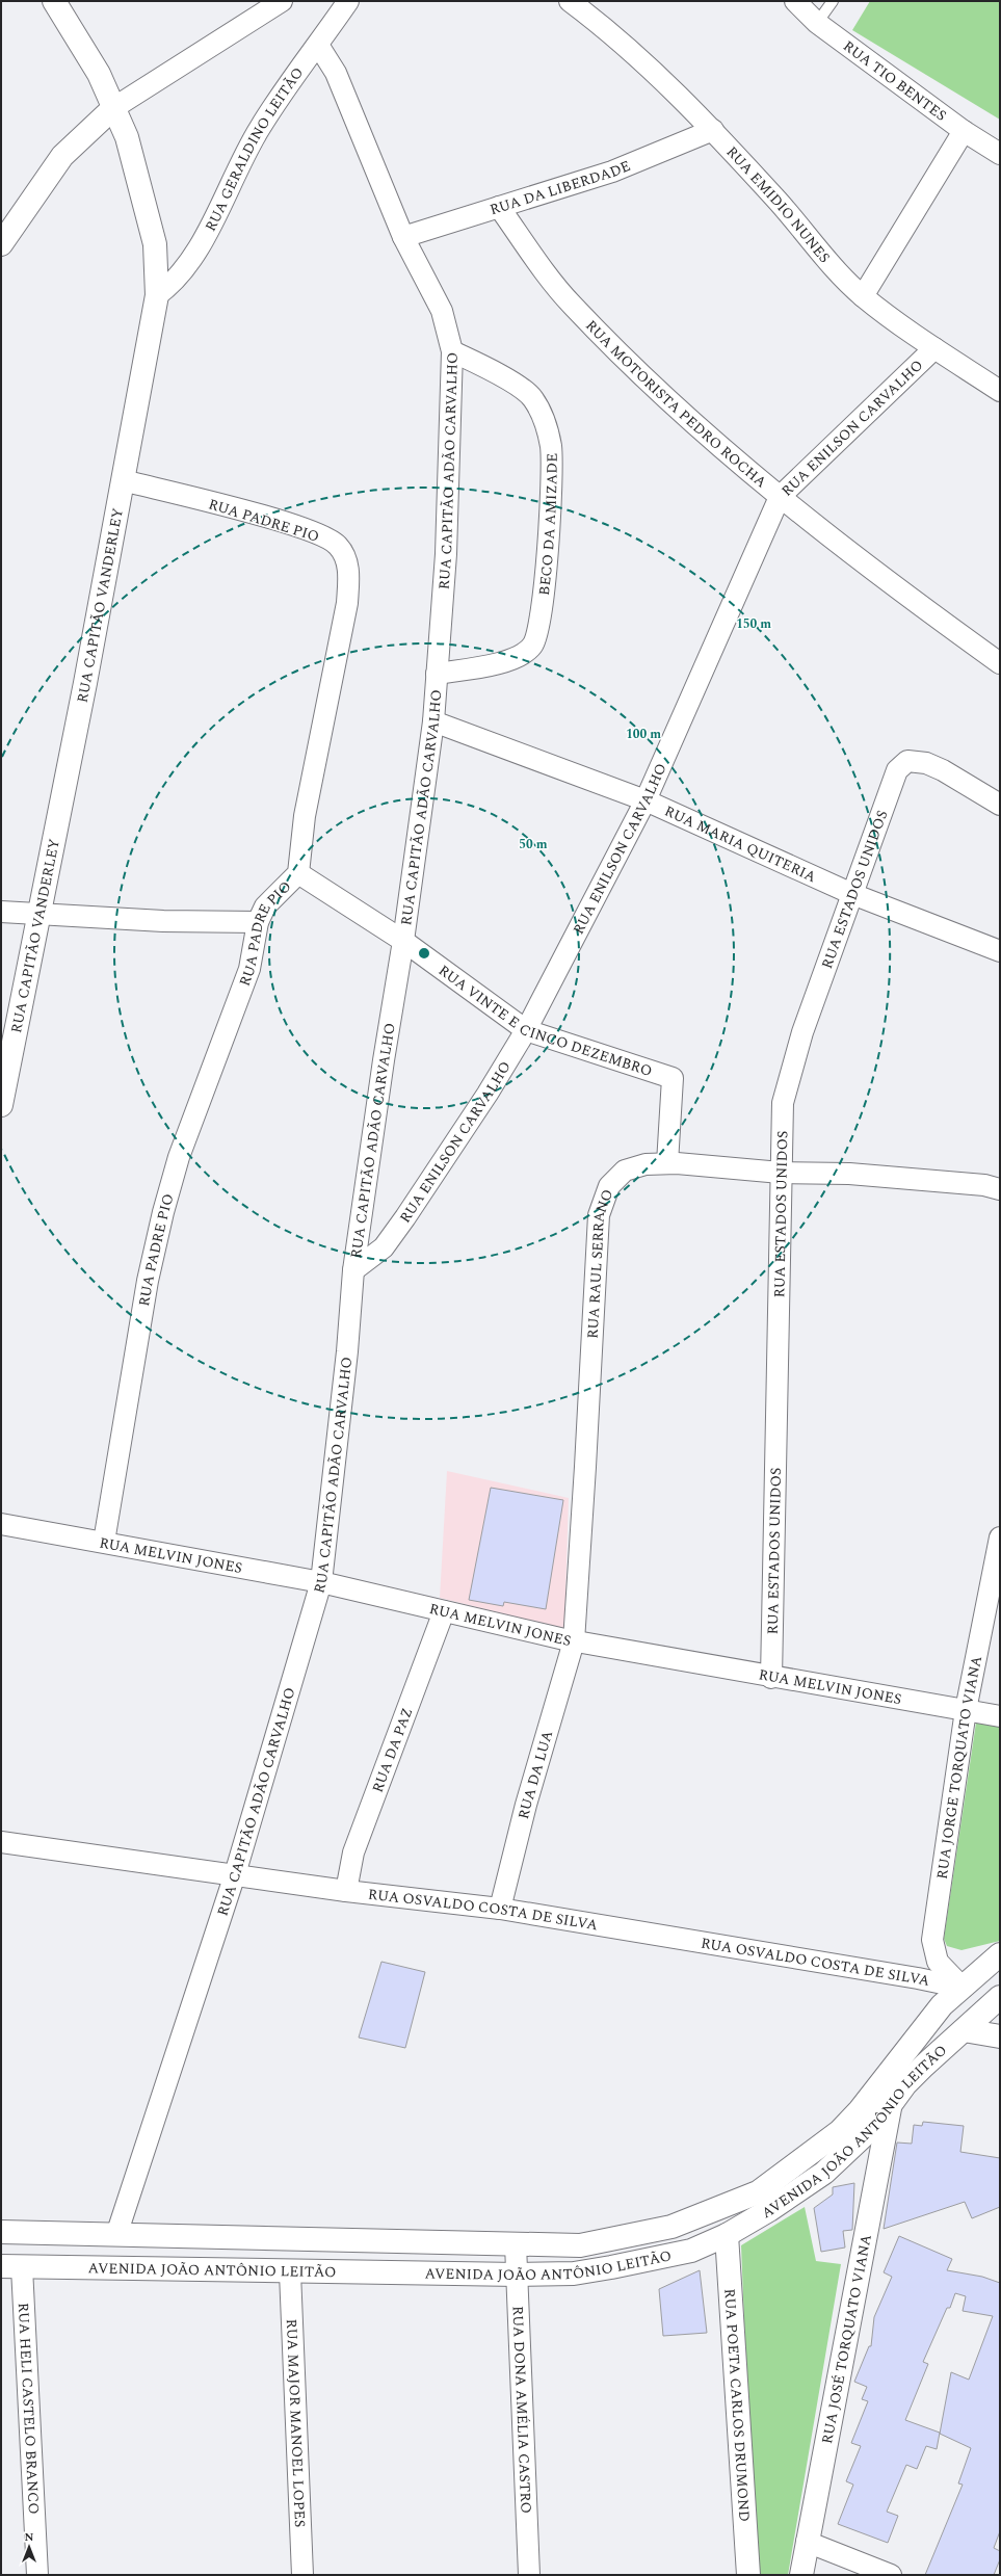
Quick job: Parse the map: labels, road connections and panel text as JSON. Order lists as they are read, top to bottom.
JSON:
{
  "streets": {
    "street": [
      "RUA TIO BENTES",
      "RUA GERALDINO LEITÃO",
      "RUA DA LIBERDADE",
      "RUA EMIDIO NUNES",
      "RUA MOTORISTA PEDRO ROCHA",
      "RUA ENILSON CARVALHO",
      "RUA CAPITÃO ADÃO CARVALHO",
      "RUA PADRE PIO",
      "BECO DA AMIZADE",
      "RUA CAPITÃO VANDERLEY",
      "RUA MARIA QUITERIA",
      "RUA ESTADOS UNIDOS",
      "RUA VINTE E CINCO DEZEMBRO",
      "RUA RAUL SERRANO",
      "RUA MELVIN JONES",
      "RUA DA PAZ",
      "RUA JORGE TORQUATO VIANA",
      "RUA DA LUA",
      "RUA OSVALDO COSTA DE SILVA",
      "AVENIDA JOÃO ANTÔNIO LEITÃO",
      "RUA JOSÉ TORQUATO VIANA",
      "RUA POETA CARLOS DRUMOND",
      "RUA HELI CASTELO BRANCO",
      "RUA DONA AMÉLIA CASTRO",
      "RUA MAJOR MANOEL LOPES"
    ]
  },
  "crossings": [
    ["RUA GERALDINO LEITÃO", "RUA CAPITÃO ADÃO CARVALHO"],
    ["RUA GERALDINO LEITÃO", "RUA CAPITÃO VANDERLEY"],
    ["RUA DA LIBERDADE", "RUA EMIDIO NUNES"],
    ["RUA DA LIBERDADE", "RUA MOTORISTA PEDRO ROCHA"],
    ["RUA DA LIBERDADE", "RUA CAPITÃO ADÃO CARVALHO"],
    ["RUA EMIDIO NUNES", "RUA ENILSON CARVALHO"],
    ["RUA MOTORISTA PEDRO ROCHA", "RUA ENILSON CARVALHO"],
    ["RUA ENILSON CARVALHO", "RUA CAPITÃO ADÃO CARVALHO"],
    ["RUA ENILSON CARVALHO", "RUA MARIA QUITERIA"],
    ["RUA ENILSON CARVALHO", "RUA VINTE E CINCO DEZEMBRO"],
    ["RUA CAPITÃO ADÃO CARVALHO", "BECO DA AMIZADE"],
    ["RUA CAPITÃO ADÃO CARVALHO", "RUA MARIA QUITERIA"],
    ["RUA CAPITÃO ADÃO CARVALHO", "RUA VINTE E CINCO DEZEMBRO"],
    ["RUA CAPITÃO ADÃO CARVALHO", "RUA MELVIN JONES"],
    ["RUA CAPITÃO ADÃO CARVALHO", "RUA OSVALDO COSTA DE SILVA"],
    ["RUA CAPITÃO ADÃO CARVALHO", "AVENIDA JOÃO ANTÔNIO LEITÃO"],
    ["RUA PADRE PIO", "RUA CAPITÃO VANDERLEY"],
    ["RUA PADRE PIO", "RUA VINTE E CINCO DEZEMBRO"],
    ["RUA PADRE PIO", "RUA MELVIN JONES"],
    ["RUA MARIA QUITERIA", "RUA ESTADOS UNIDOS"],
    ["RUA ESTADOS UNIDOS", "RUA RAUL SERRANO"],
    ["RUA ESTADOS UNIDOS", "RUA MELVIN JONES"],
    ["RUA VINTE E CINCO DEZEMBRO", "RUA RAUL SERRANO"],
    ["RUA RAUL SERRANO", "RUA MELVIN JONES"],
    ["RUA RAUL SERRANO", "RUA DA LUA"],
    ["RUA MELVIN JONES", "RUA DA PAZ"],
    ["RUA MELVIN JONES", "RUA JORGE TORQUATO VIANA"],
    ["RUA MELVIN JONES", "RUA DA LUA"],
    ["RUA DA PAZ", "RUA OSVALDO COSTA DE SILVA"],
    ["RUA JORGE TORQUATO VIANA", "RUA OSVALDO COSTA DE SILVA"],
    ["RUA JORGE TORQUATO VIANA", "AVENIDA JOÃO ANTÔNIO LEITÃO"],
    ["RUA DA LUA", "RUA OSVALDO COSTA DE SILVA"],
    ["RUA OSVALDO COSTA DE SILVA", "AVENIDA JOÃO ANTÔNIO LEITÃO"],
    ["AVENIDA JOÃO ANTÔNIO LEITÃO", "RUA JOSÉ TORQUATO VIANA"],
    ["AVENIDA JOÃO ANTÔNIO LEITÃO", "RUA POETA CARLOS DRUMOND"],
    ["AVENIDA JOÃO ANTÔNIO LEITÃO", "RUA HELI CASTELO BRANCO"],
    ["AVENIDA JOÃO ANTÔNIO LEITÃO", "RUA DONA AMÉLIA CASTRO"],
    ["AVENIDA JOÃO ANTÔNIO LEITÃO", "RUA MAJOR MANOEL LOPES"]
  ],
  "north": "top",
  "rings": ["150 m", "100 m", "50 m"]
}
